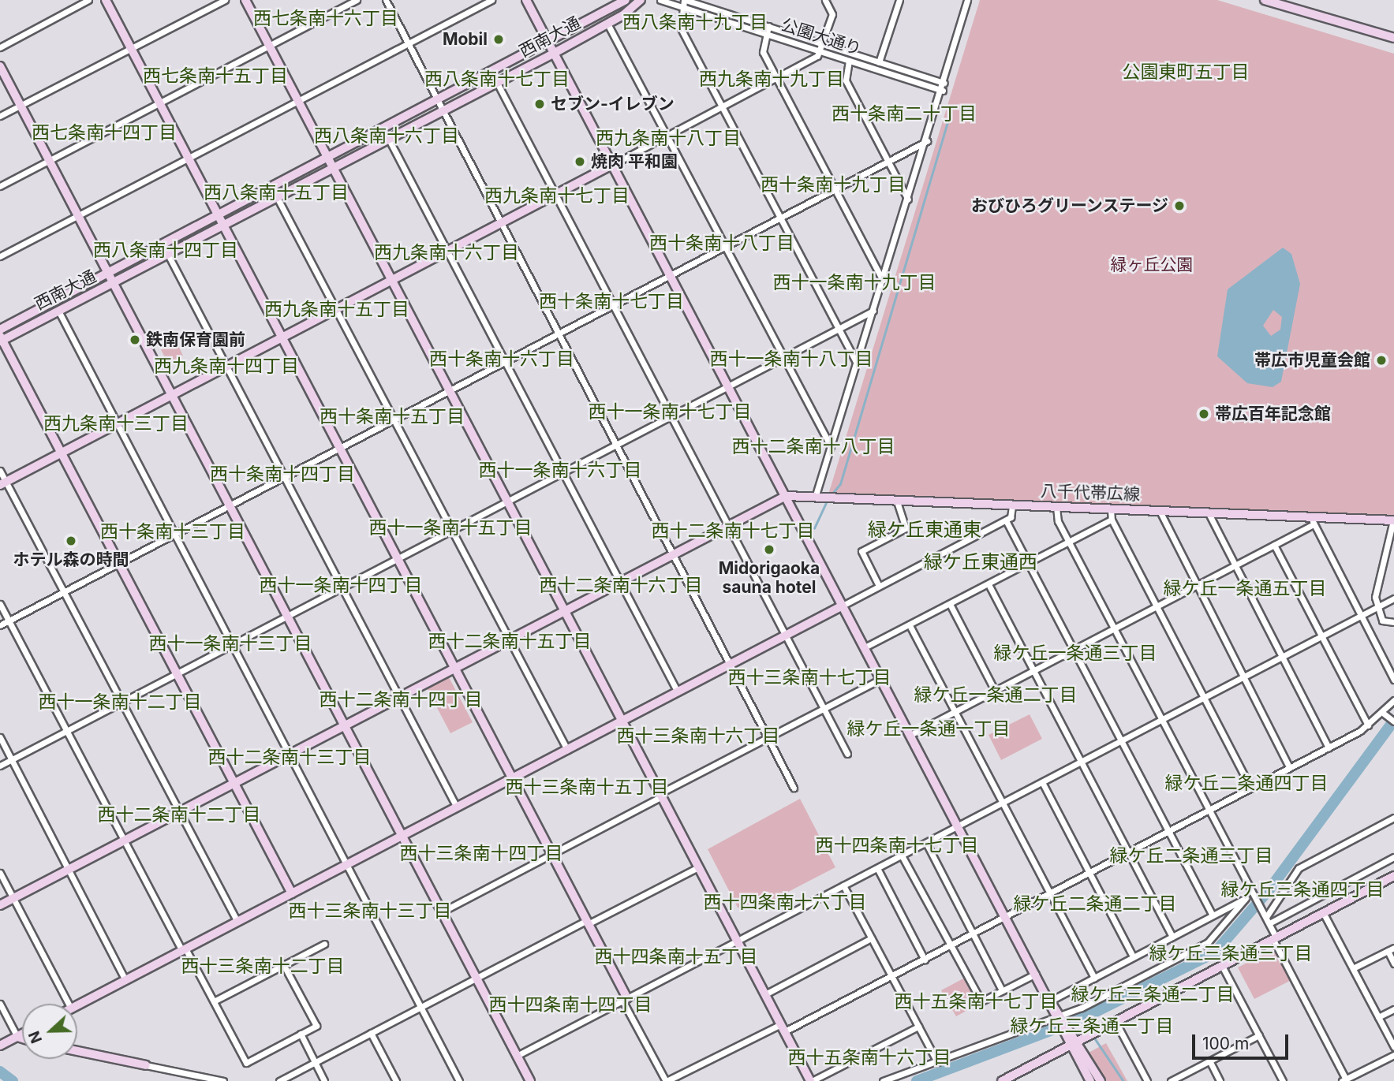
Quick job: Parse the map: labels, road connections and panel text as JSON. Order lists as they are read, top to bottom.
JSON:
{
  "streets": {
    "street": ["西南大通", "公園大通り", "八千代帯広線"]
  },
  "districts": [
    "西七条南十六丁目",
    "西八条南十九丁目",
    "公園東町五丁目",
    "西七条南十五丁目",
    "西八条南十七丁目",
    "西九条南十九丁目",
    "西十条南二十丁目",
    "西七条南十四丁目",
    "西八条南十六丁目",
    "西九条南十八丁目",
    "西十条南十九丁目",
    "西八条南十五丁目",
    "西九条南十七丁目",
    "西十条南十八丁目",
    "西八条南十四丁目",
    "西九条南十六丁目",
    "西十一条南十九丁目",
    "西十条南十七丁目",
    "西九条南十五丁目",
    "西十条南十六丁目",
    "西十一条南十八丁目",
    "西九条南十四丁目",
    "西十一条南十七丁目",
    "西十条南十五丁目",
    "西九条南十三丁目",
    "西十二条南十八丁目",
    "西十一条南十六丁目",
    "西十条南十四丁目",
    "西十一条南十五丁目",
    "緑ケ丘東通東",
    "西十二条南十七丁目",
    "西十条南十三丁目",
    "緑ケ丘東通西",
    "西十一条南十四丁目",
    "西十二条南十六丁目",
    "緑ケ丘一条通五丁目",
    "西十二条南十五丁目",
    "西十一条南十三丁目",
    "緑ケ丘一条通三丁目",
    "西十三条南十七丁目",
    "緑ケ丘一条通二丁目",
    "西十二条南十四丁目",
    "西十一条南十二丁目",
    "緑ケ丘一条通一丁目",
    "西十三条南十六丁目",
    "西十二条南十三丁目",
    "緑ケ丘二条通四丁目",
    "西十三条南十五丁目",
    "西十二条南十二丁目",
    "西十四条南十七丁目",
    "西十三条南十四丁目",
    "緑ケ丘二条通三丁目",
    "緑ケ丘三条通四丁目",
    "西十四条南十六丁目",
    "緑ケ丘二条通二丁目",
    "西十三条南十三丁目",
    "緑ケ丘三条通三丁目",
    "西十四条南十五丁目",
    "西十三条南十二丁目",
    "緑ケ丘三条通二丁目",
    "西十五条南十七丁目",
    "西十四条南十四丁目",
    "緑ケ丘三条通一丁目",
    "西十五条南十六丁目"
  ],
  "parks": ["緑ヶ丘公園"],
  "places": [
    "Mobil",
    "セブン-イレブン",
    "焼肉 平和園",
    "おびひろグリーンステージ",
    "鉄南保育園前",
    "帯広市児童会館",
    "帯広百年記念館",
    "ホテル森の時間",
    "Midorigaoka sauna hotel"
  ],
  "scale_bar": "100 m",
  "north": "left"
}
